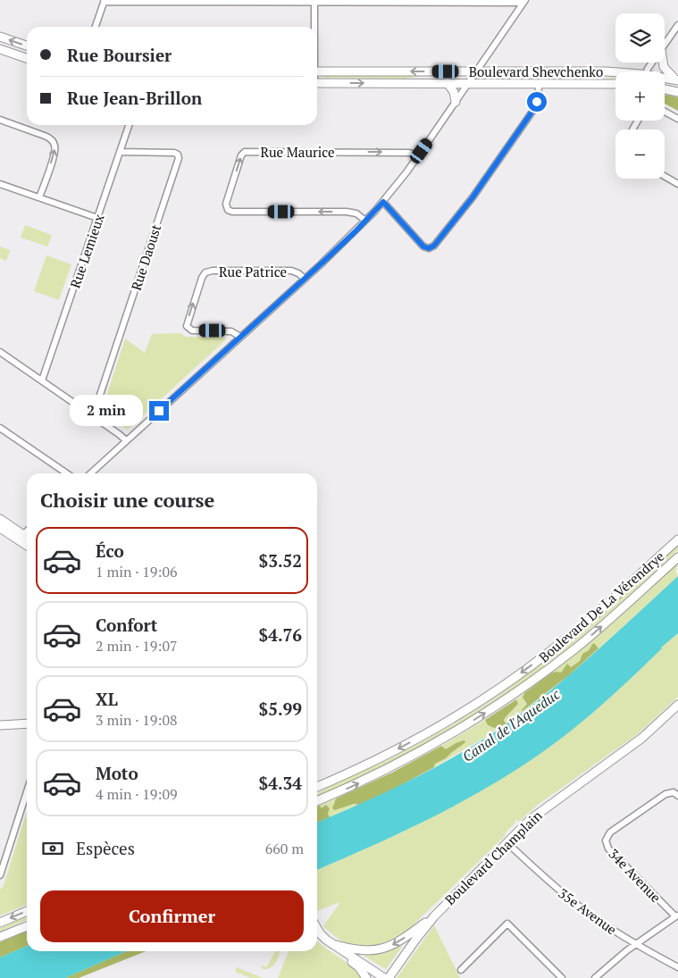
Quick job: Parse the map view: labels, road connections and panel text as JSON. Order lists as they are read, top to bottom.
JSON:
{
  "streets": {
    "main road": ["Boulevard Shevchenko", "Boulevard De La Vérendrye", "Boulevard Champlain"],
    "street": [
      "Rue Maurice",
      "Rue Lemieux",
      "Rue Daoust",
      "Rue Patrice",
      "34e Avenue",
      "35e Avenue"
    ]
  },
  "crossings": [
    ["Rue Lemieux", "Rue Daoust"],
    ["Boulevard Champlain", "35e Avenue"]
  ],
  "water": ["Canal de l'Aqueduc"],
  "page": {
    "map_buttons": ["+", "−"],
    "banner": ["Rue Boursier", "Rue Jean-Brillon"],
    "bubble": "2 min",
    "heading": "Choisir une course",
    "list": [
      {
        "name": "Éco",
        "note": "1 min · 19:06",
        "value": "$3.52"
      },
      {
        "name": "Confort",
        "note": "2 min · 19:07",
        "value": "$4.76"
      },
      {
        "name": "XL",
        "note": "3 min · 19:08",
        "value": "$5.99"
      },
      {
        "name": "Moto",
        "note": "4 min · 19:09",
        "value": "$4.34"
      }
    ],
    "pay": ["Espèces", "660 m"],
    "buttons": "Confirmer"
  }
}
